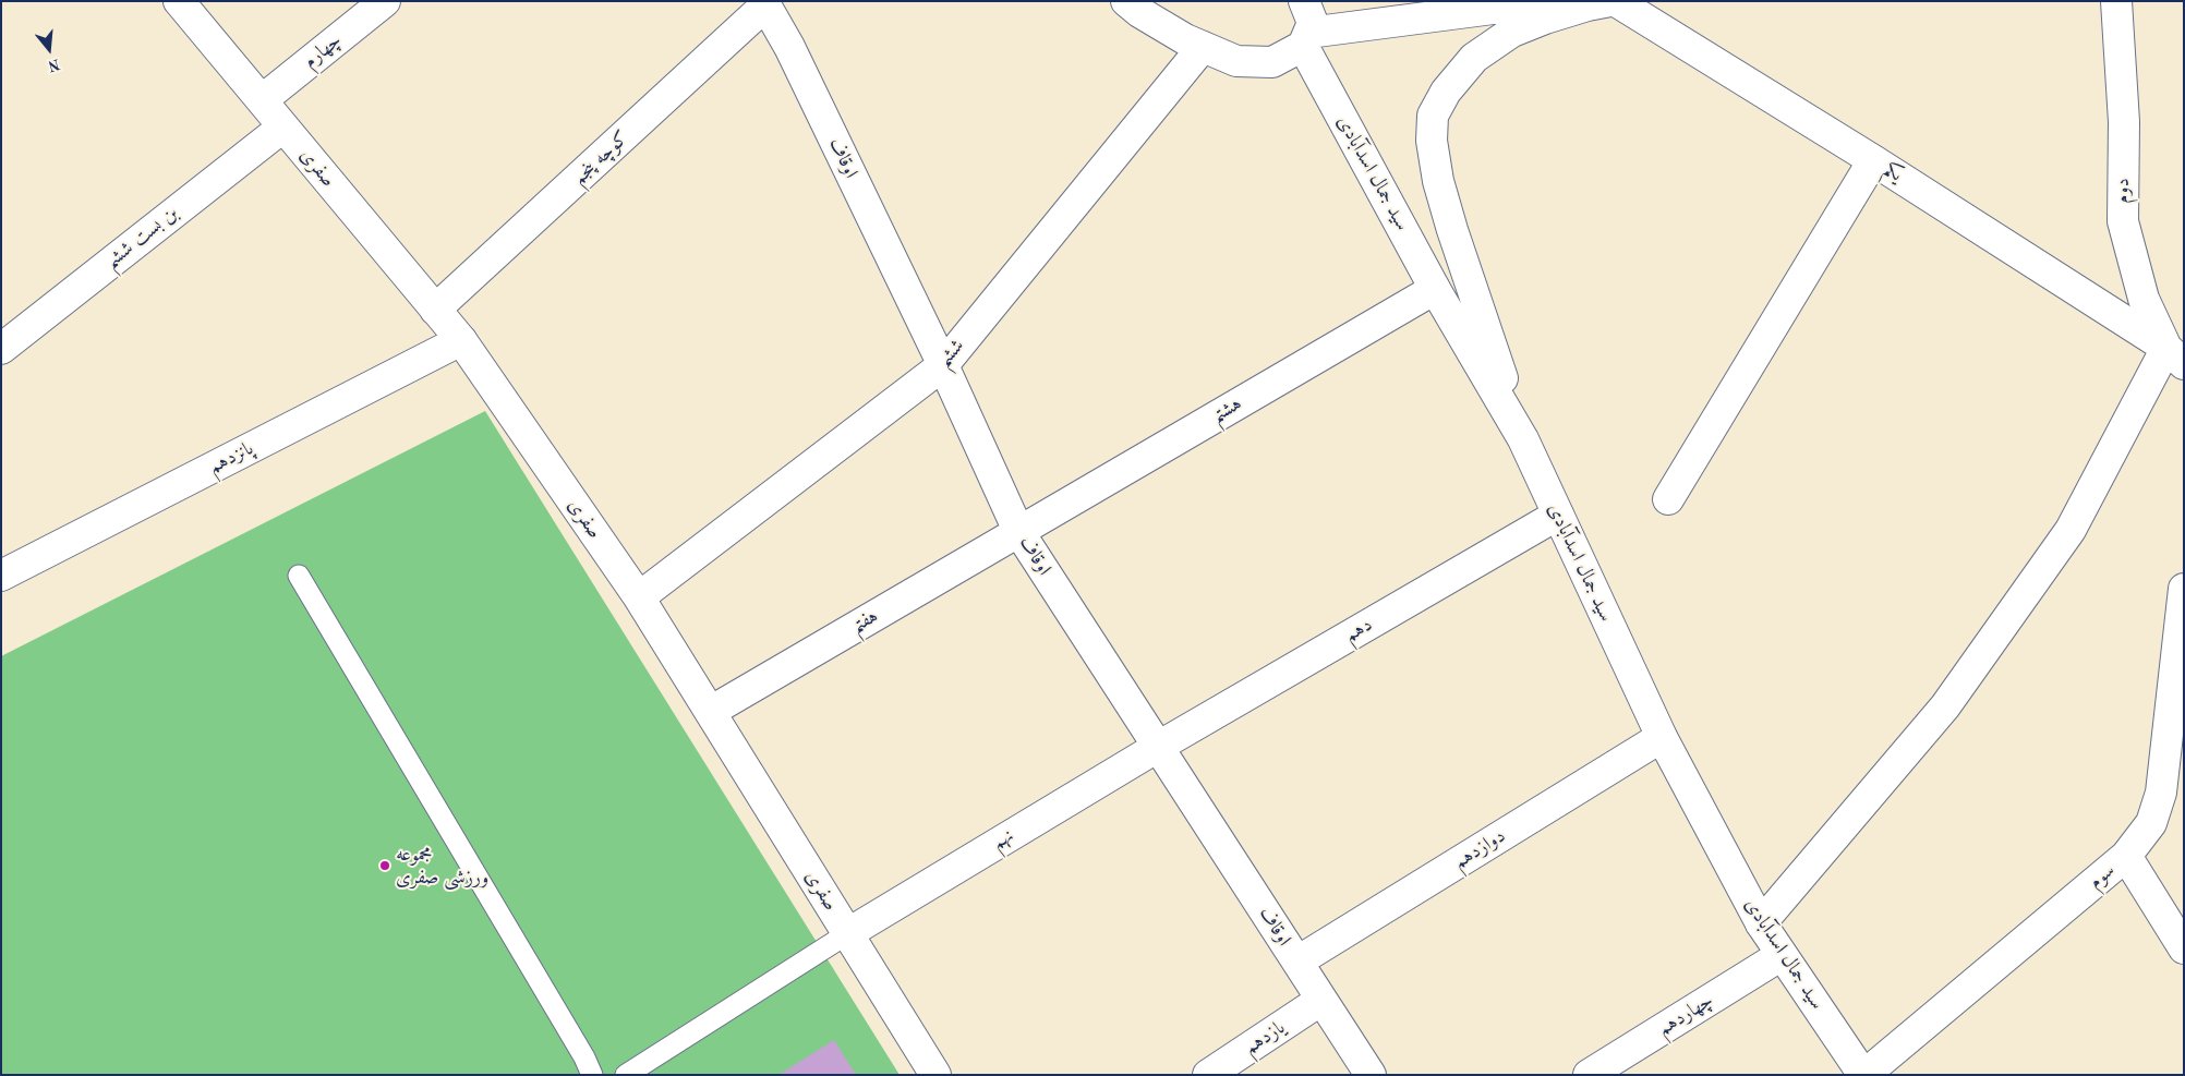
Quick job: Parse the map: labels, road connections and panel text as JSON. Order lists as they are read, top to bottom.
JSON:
{
  "streets": {
    "street": [
      "چهارم",
      "کوچه پنجم",
      "اوقاف",
      "صفری",
      "یکم",
      "سید جمال اسدآبادی",
      "دوم",
      "بن بست ششم",
      "ششم",
      "هشتم",
      "پانزدهم",
      "هفتم",
      "دهم",
      "نهم",
      "دوازدهم",
      "سوم",
      "چهاردهم",
      "یازدهم"
    ]
  },
  "crossings": [
    ["چهارم", "صفری"],
    ["کوچه پنجم", "اوقاف"],
    ["کوچه پنجم", "صفری"],
    ["اوقاف", "ششم"],
    ["اوقاف", "هشتم"],
    ["اوقاف", "هفتم"],
    ["اوقاف", "دهم"],
    ["اوقاف", "نهم"],
    ["اوقاف", "دوازدهم"],
    ["اوقاف", "یازدهم"],
    ["صفری", "بن بست ششم"],
    ["صفری", "ششم"],
    ["صفری", "پانزدهم"],
    ["صفری", "هفتم"],
    ["صفری", "نهم"],
    ["یکم", "دوم"],
    ["سید جمال اسدآبادی", "هشتم"],
    ["سید جمال اسدآبادی", "دهم"],
    ["سید جمال اسدآبادی", "دوازدهم"],
    ["سید جمال اسدآبادی", "سوم"],
    ["سید جمال اسدآبادی", "چهاردهم"],
    ["هشتم", "هفتم"],
    ["دهم", "نهم"]
  ],
  "places": ["مجموعه ورزشی صفری"],
  "north": "bottom"
}
